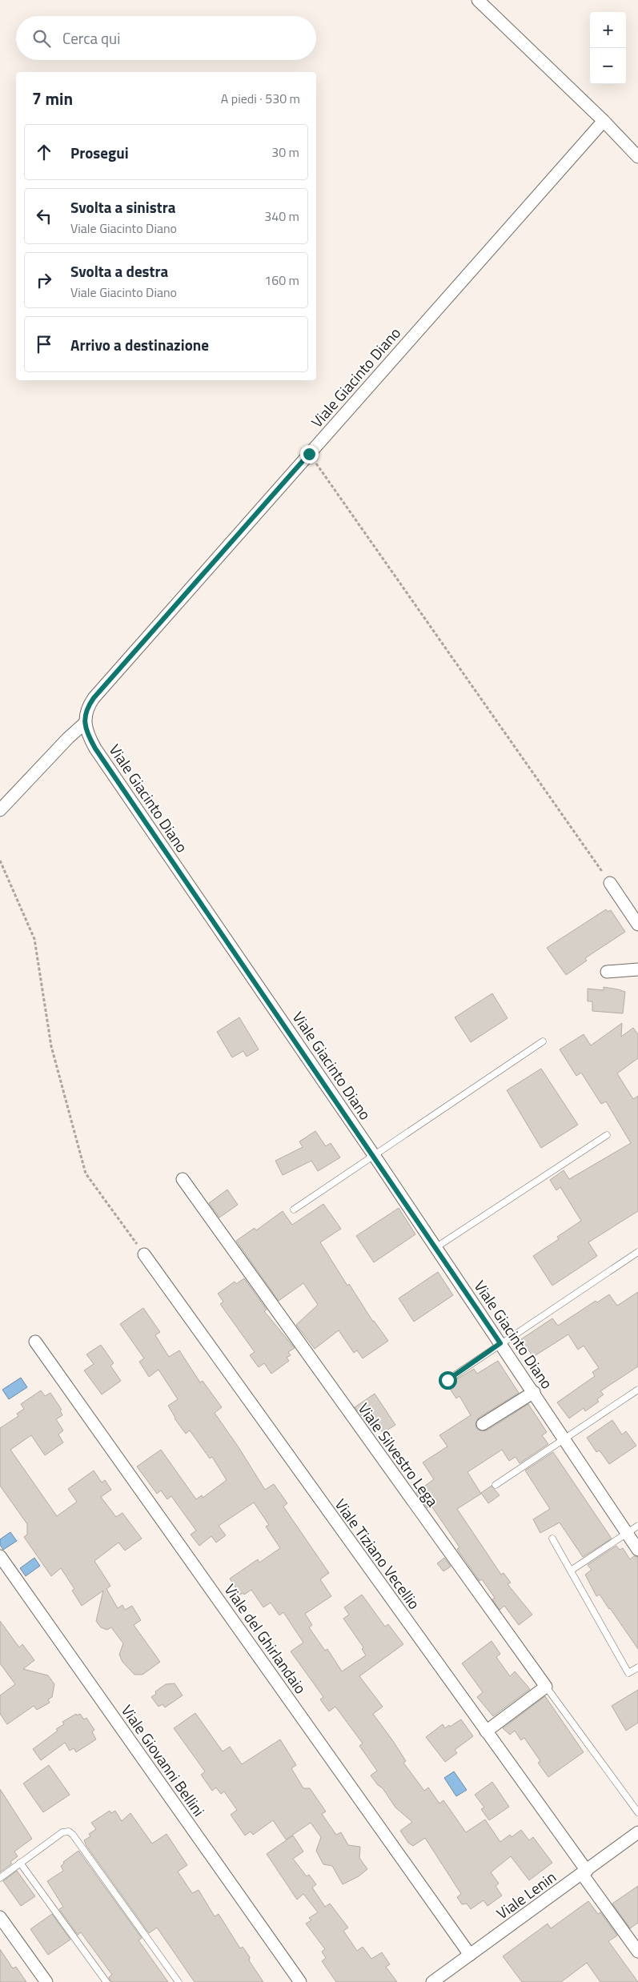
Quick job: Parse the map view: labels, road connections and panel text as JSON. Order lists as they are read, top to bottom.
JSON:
{
  "streets": {
    "street": [
      "Viale Giacinto Diano",
      "Viale Silvestro Lega",
      "Viale Tiziano Vecellio",
      "Viale del Ghirlandaio",
      "Viale Giovanni Bellini",
      "Viale Lenin"
    ]
  },
  "crossings": [
    ["Viale Tiziano Vecellio", "Viale Lenin"],
    ["Viale del Ghirlandaio", "Viale Lenin"]
  ],
  "page": {
    "map_buttons": ["+", "−"],
    "search": "Cerca qui",
    "heading": ["7 min", "A piedi · 530 m"],
    "list": [
      ["Prosegui", "30 m"],
      ["Svolta a sinistra", "Viale Giacinto Diano", "340 m"],
      ["Svolta a destra", "Viale Giacinto Diano", "160 m"],
      "Arrivo a destinazione"
    ]
  }
}
